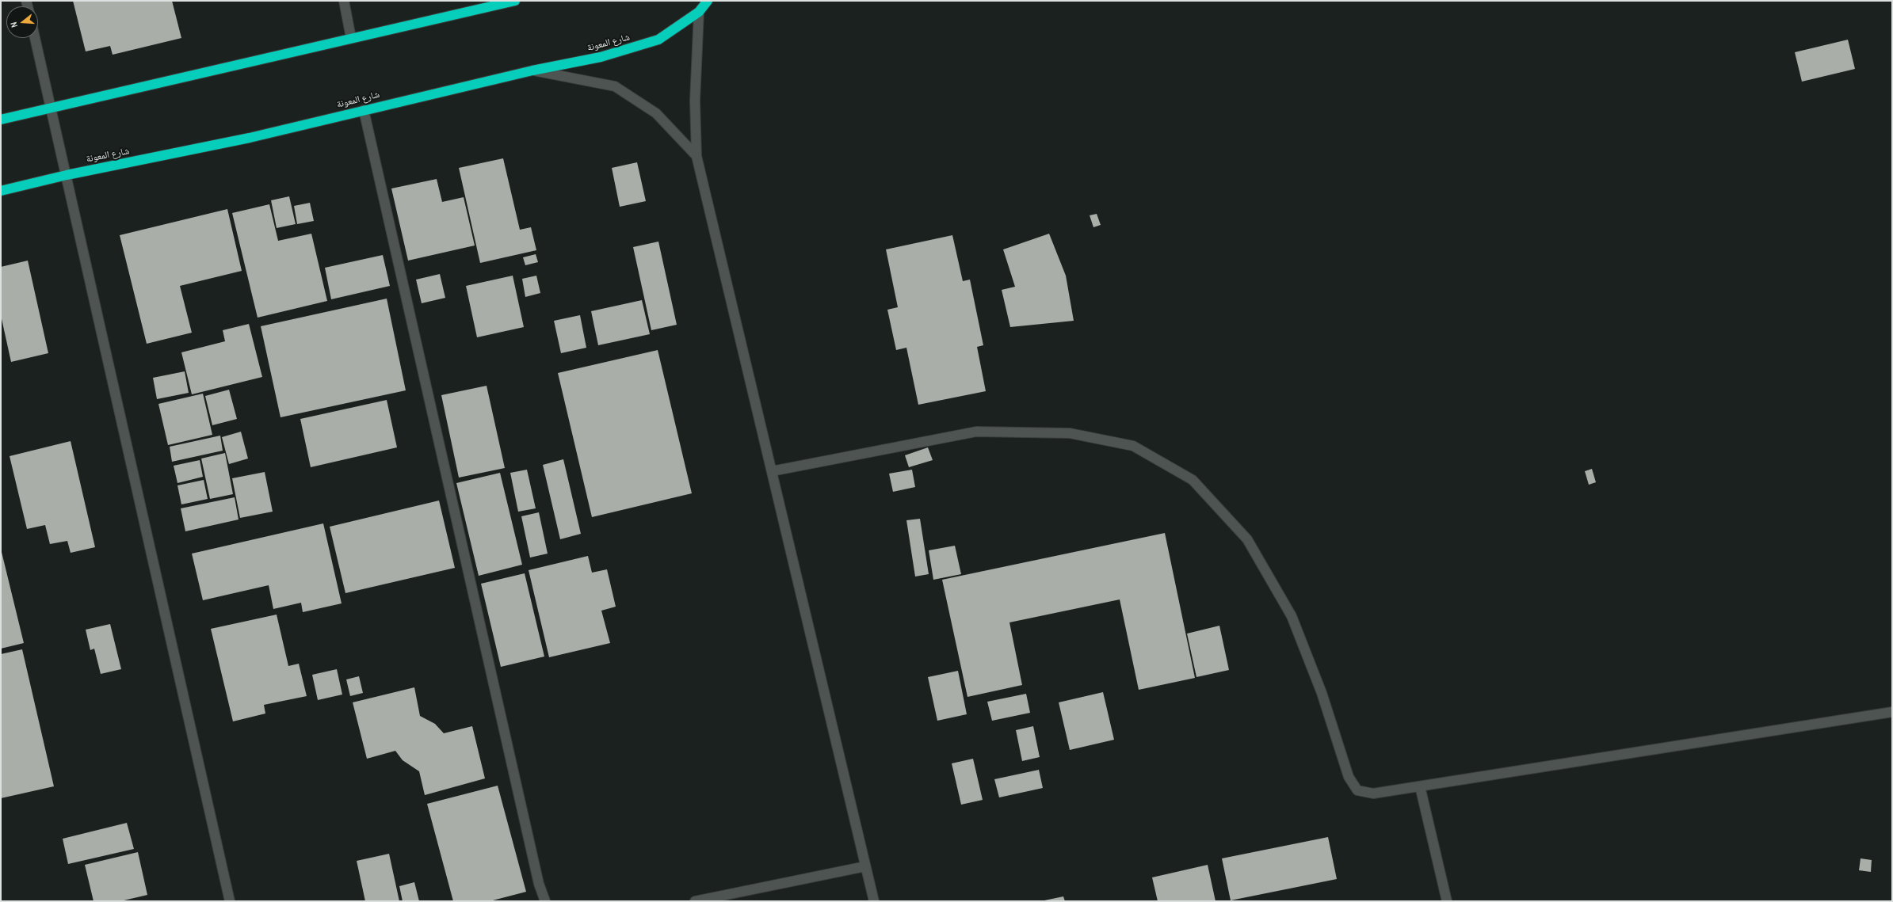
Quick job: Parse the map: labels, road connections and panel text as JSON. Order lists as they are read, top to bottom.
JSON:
{
  "streets": {
    "highway": ["شارع المعونة"]
  },
  "north": "left"
}
